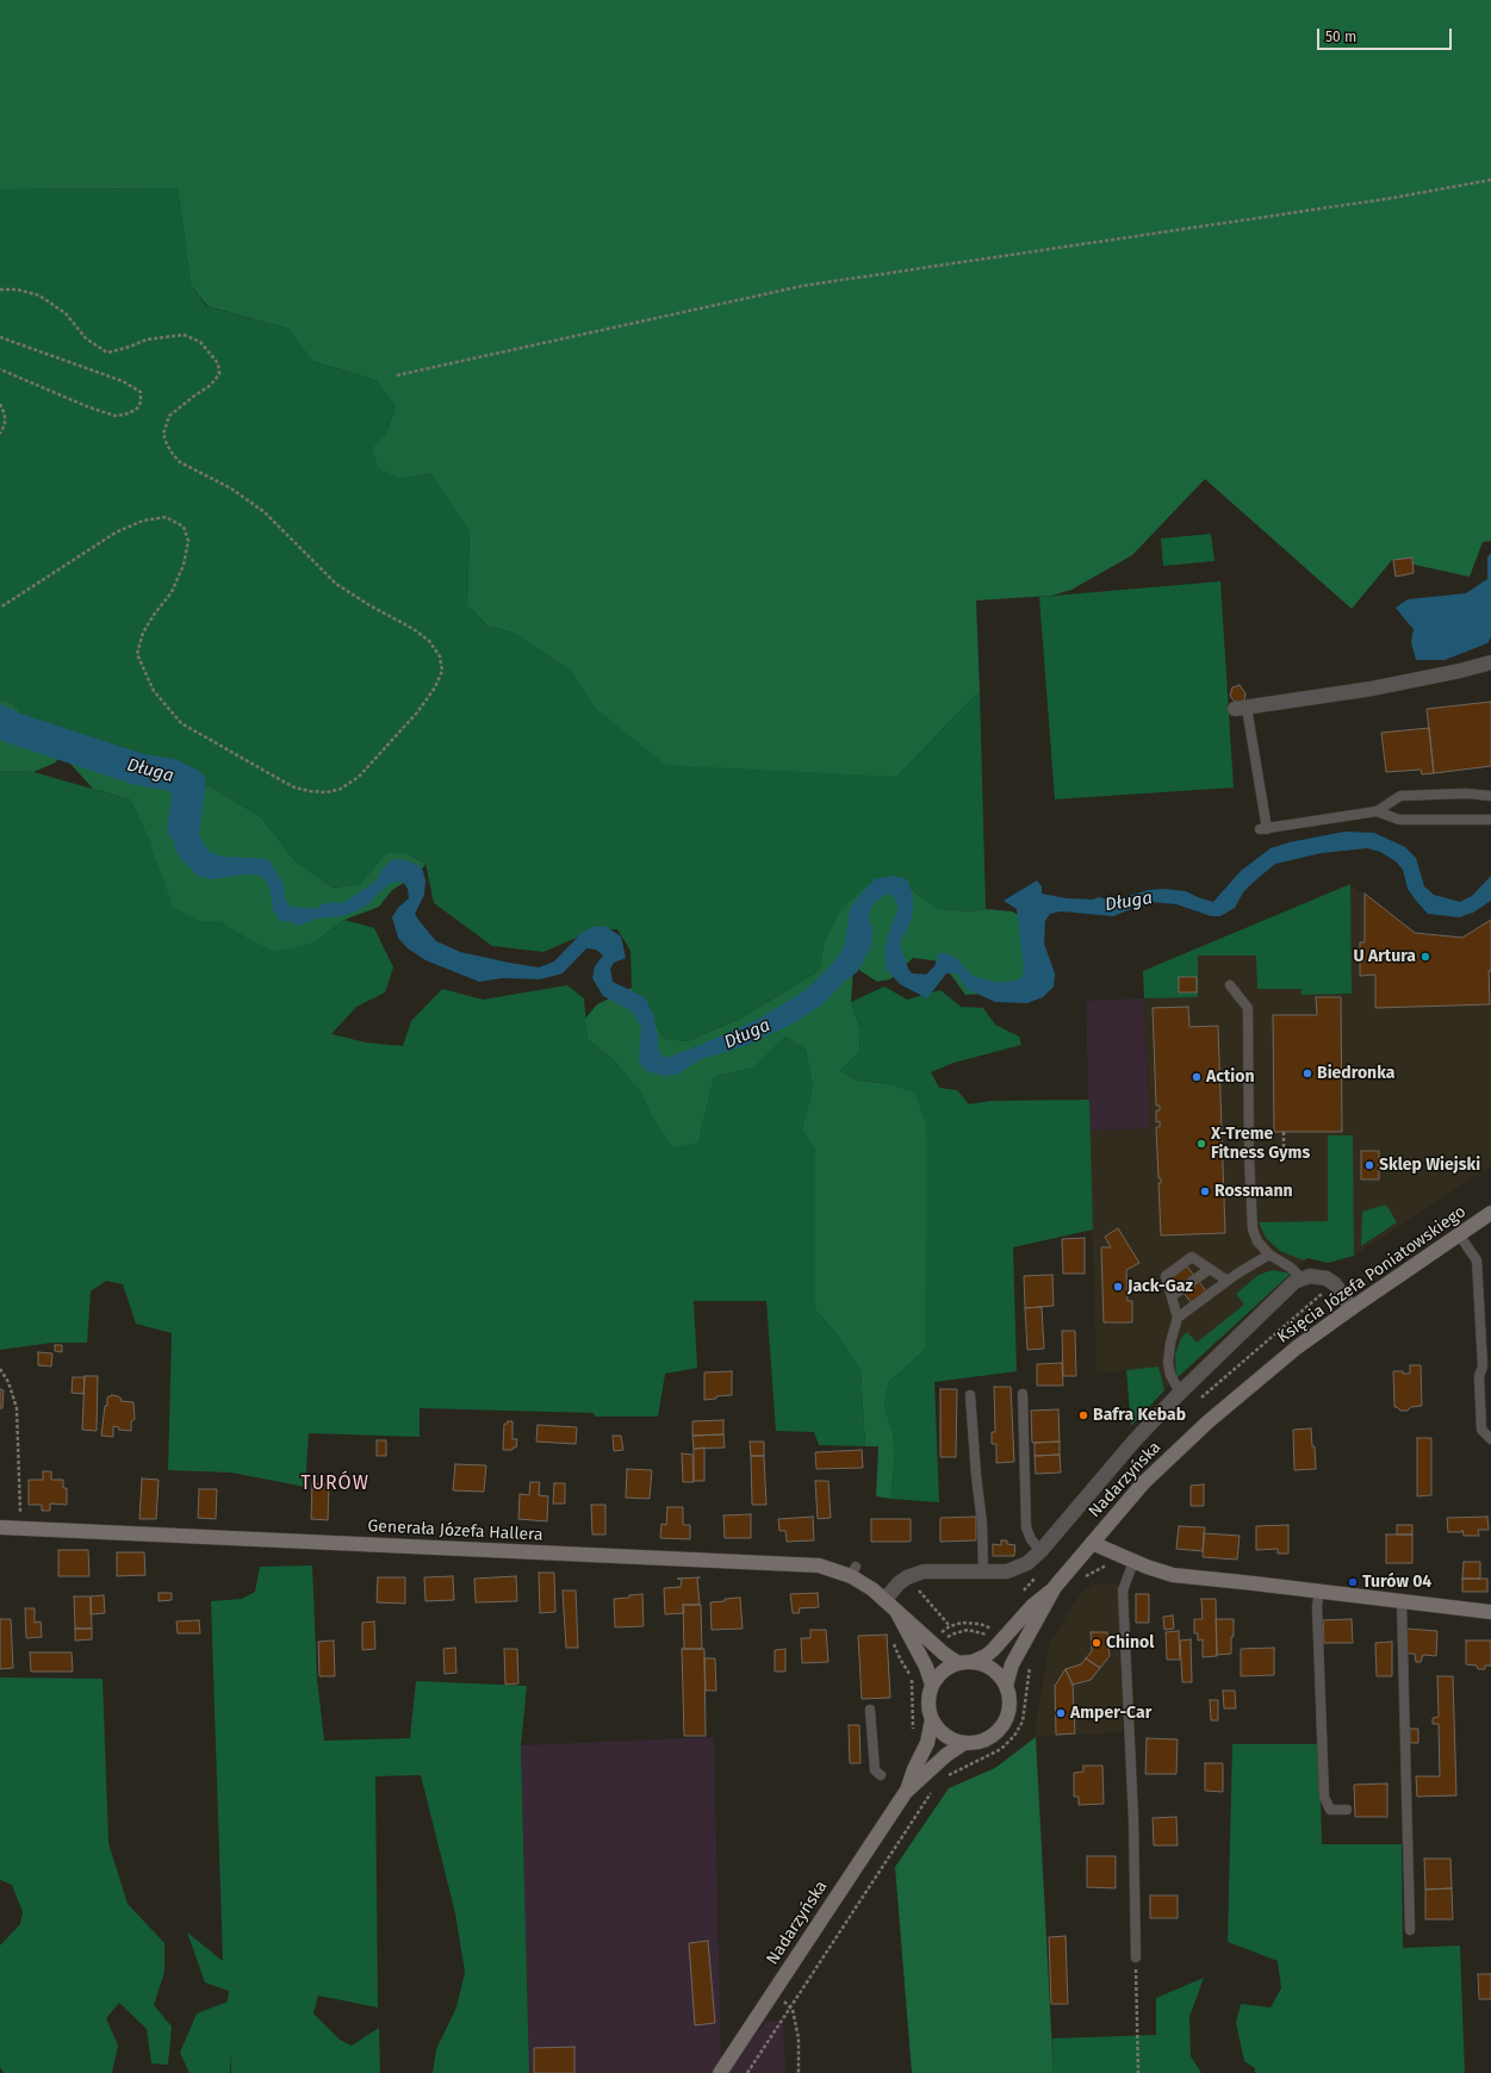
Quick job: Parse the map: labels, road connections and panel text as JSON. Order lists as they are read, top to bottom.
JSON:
{
  "streets": {
    "main road": ["Księcia Józefa Poniatowskiego", "Nadarzyńska", "Generała Józefa Hallera"]
  },
  "crossings": [
    ["Księcia Józefa Poniatowskiego", "Nadarzyńska"],
    ["Nadarzyńska", "Generała Józefa Hallera"]
  ],
  "districts": ["TURÓW"],
  "water": ["Długa"],
  "places": [
    "U Artura",
    "Biedronka",
    "Action",
    "X-Treme Fitness Gyms",
    "Sklep Wiejski",
    "Rossmann",
    "Jack-Gaz",
    "Bafra Kebab",
    "Turów 04",
    "Chinol",
    "Amper-Car"
  ],
  "scale_bar": "50 m"
}
